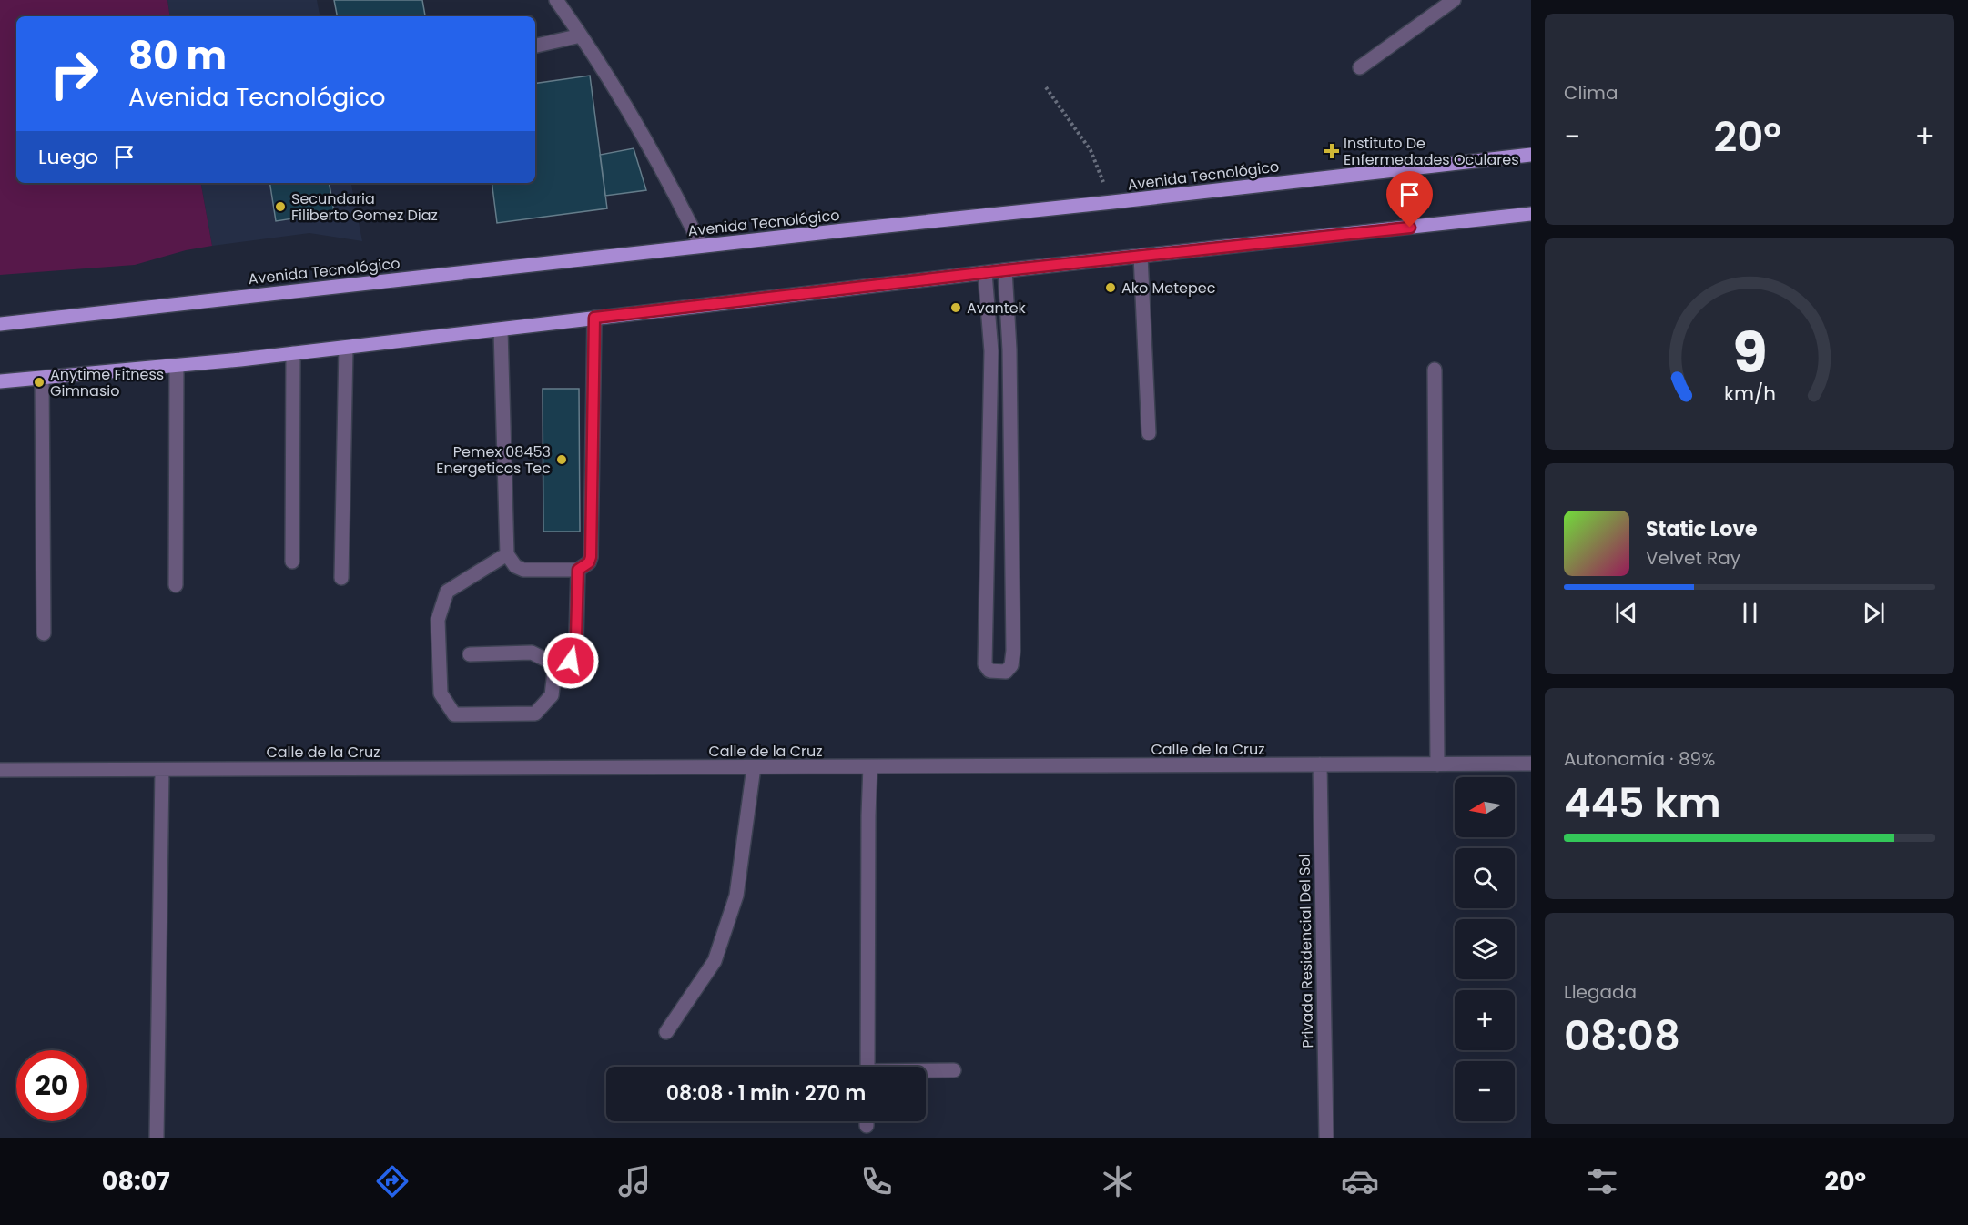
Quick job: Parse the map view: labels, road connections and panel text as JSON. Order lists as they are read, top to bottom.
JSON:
{
  "streets": {
    "main road": ["Avenida Tecnológico"],
    "street": ["Calle de la Cruz", "Privada Residencial Del Sol"]
  },
  "crossings": [
    ["Calle de la Cruz", "Privada Residencial Del Sol"]
  ],
  "places": {
    "health": ["Instituto De Enfermedades Oculares"],
    "other": [
      "Secundaria Filiberto Gomez Diaz",
      "Ako Metepec",
      "Avantek",
      "Anytime Fitness Gimnasio",
      "Pemex 08453 Energeticos Tec"
    ]
  },
  "north": "left",
  "page": {
    "tile": [
      "Clima",
      ["Autonomía · 89%", "445 km"],
      ["Llegada", "08:08"]
    ],
    "turn": ["80 m", "Avenida Tecnológico"],
    "heat": ["−", "20°", "+"],
    "then": "Luego",
    "song": ["Static Love", "Velvet Ray"],
    "map_buttons": ["+", "−"],
    "limit": "20",
    "trip": "08:08 · 1 min · 270 m",
    "tabs": ["08:07", "20°"],
    "gauge": ["9", "km/h"]
  }
}
